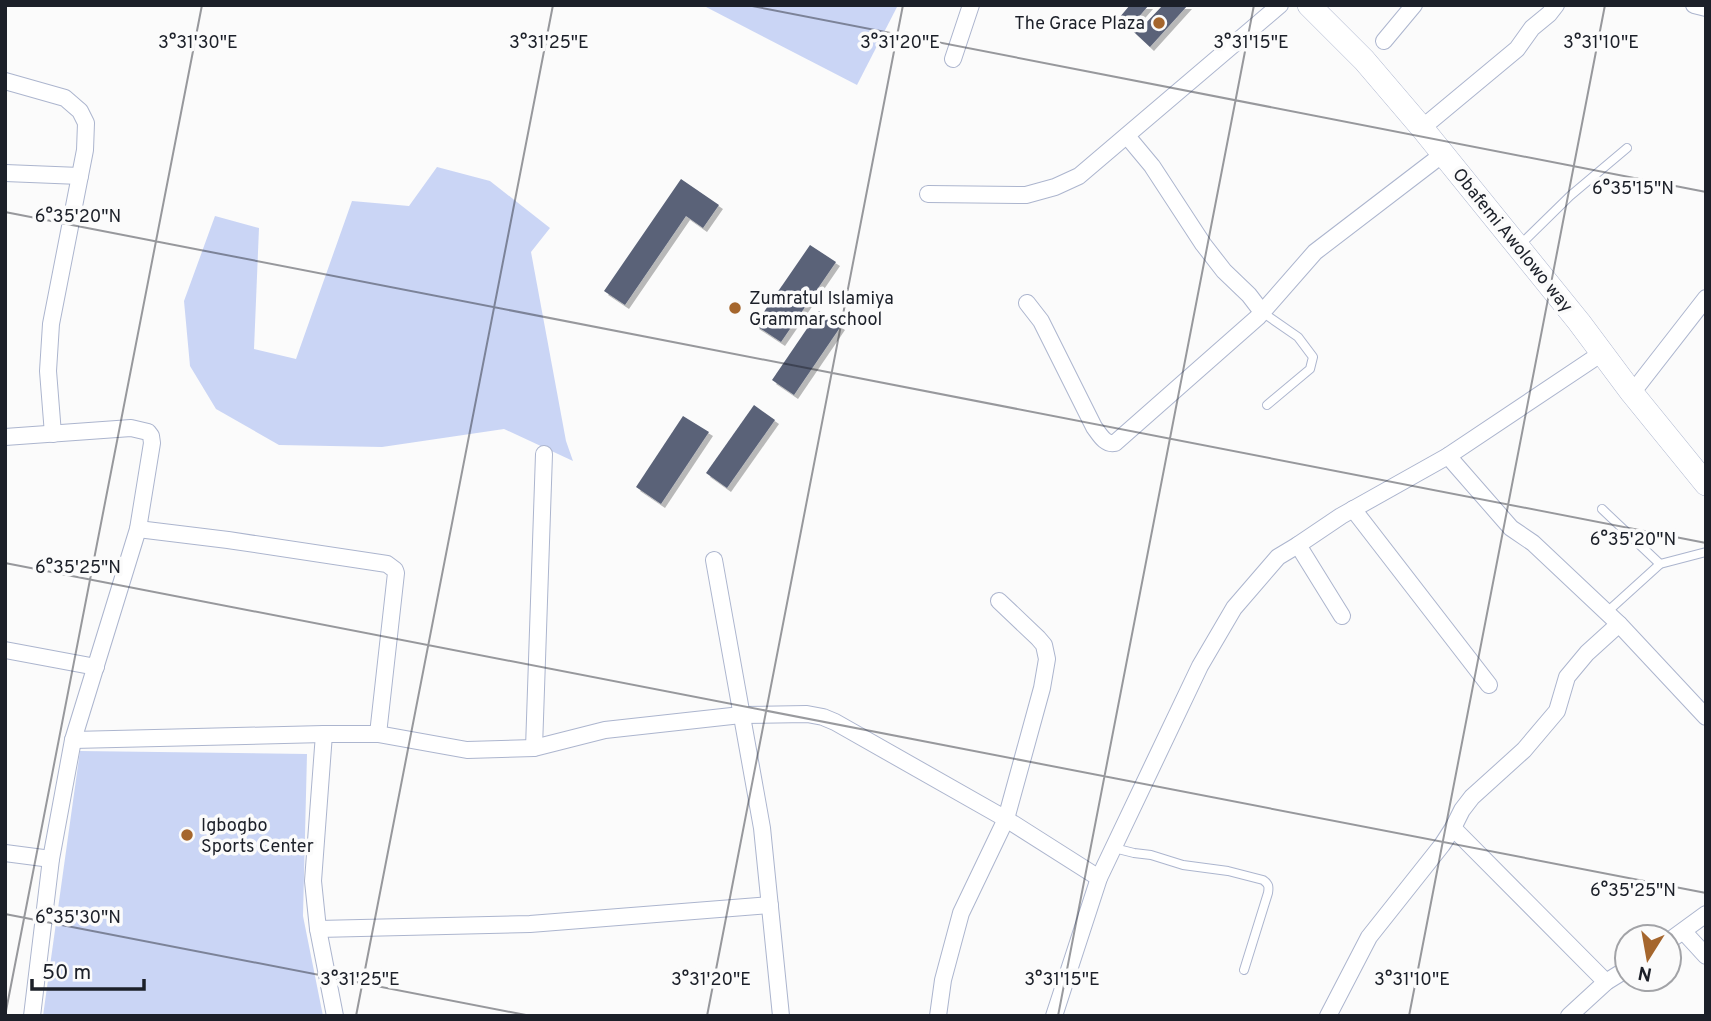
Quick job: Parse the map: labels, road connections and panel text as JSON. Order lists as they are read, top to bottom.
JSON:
{
  "streets": {
    "main road": ["Obafemi Awolowo way"]
  },
  "places": ["The Grace Plaza", "Zumratul Islamiya Grammar school", "Igbogbo Sports Center"],
  "scale_bar": "50 m",
  "north": "bottom",
  "coordinates": [
    "3°31'30\"E",
    "3°31'25\"E",
    "3°31'20\"E",
    "3°31'15\"E",
    "3°31'10\"E",
    "6°35'15\"N",
    "6°35'20\"N",
    "6°35'25\"N",
    "6°35'30\"N"
  ]
}
